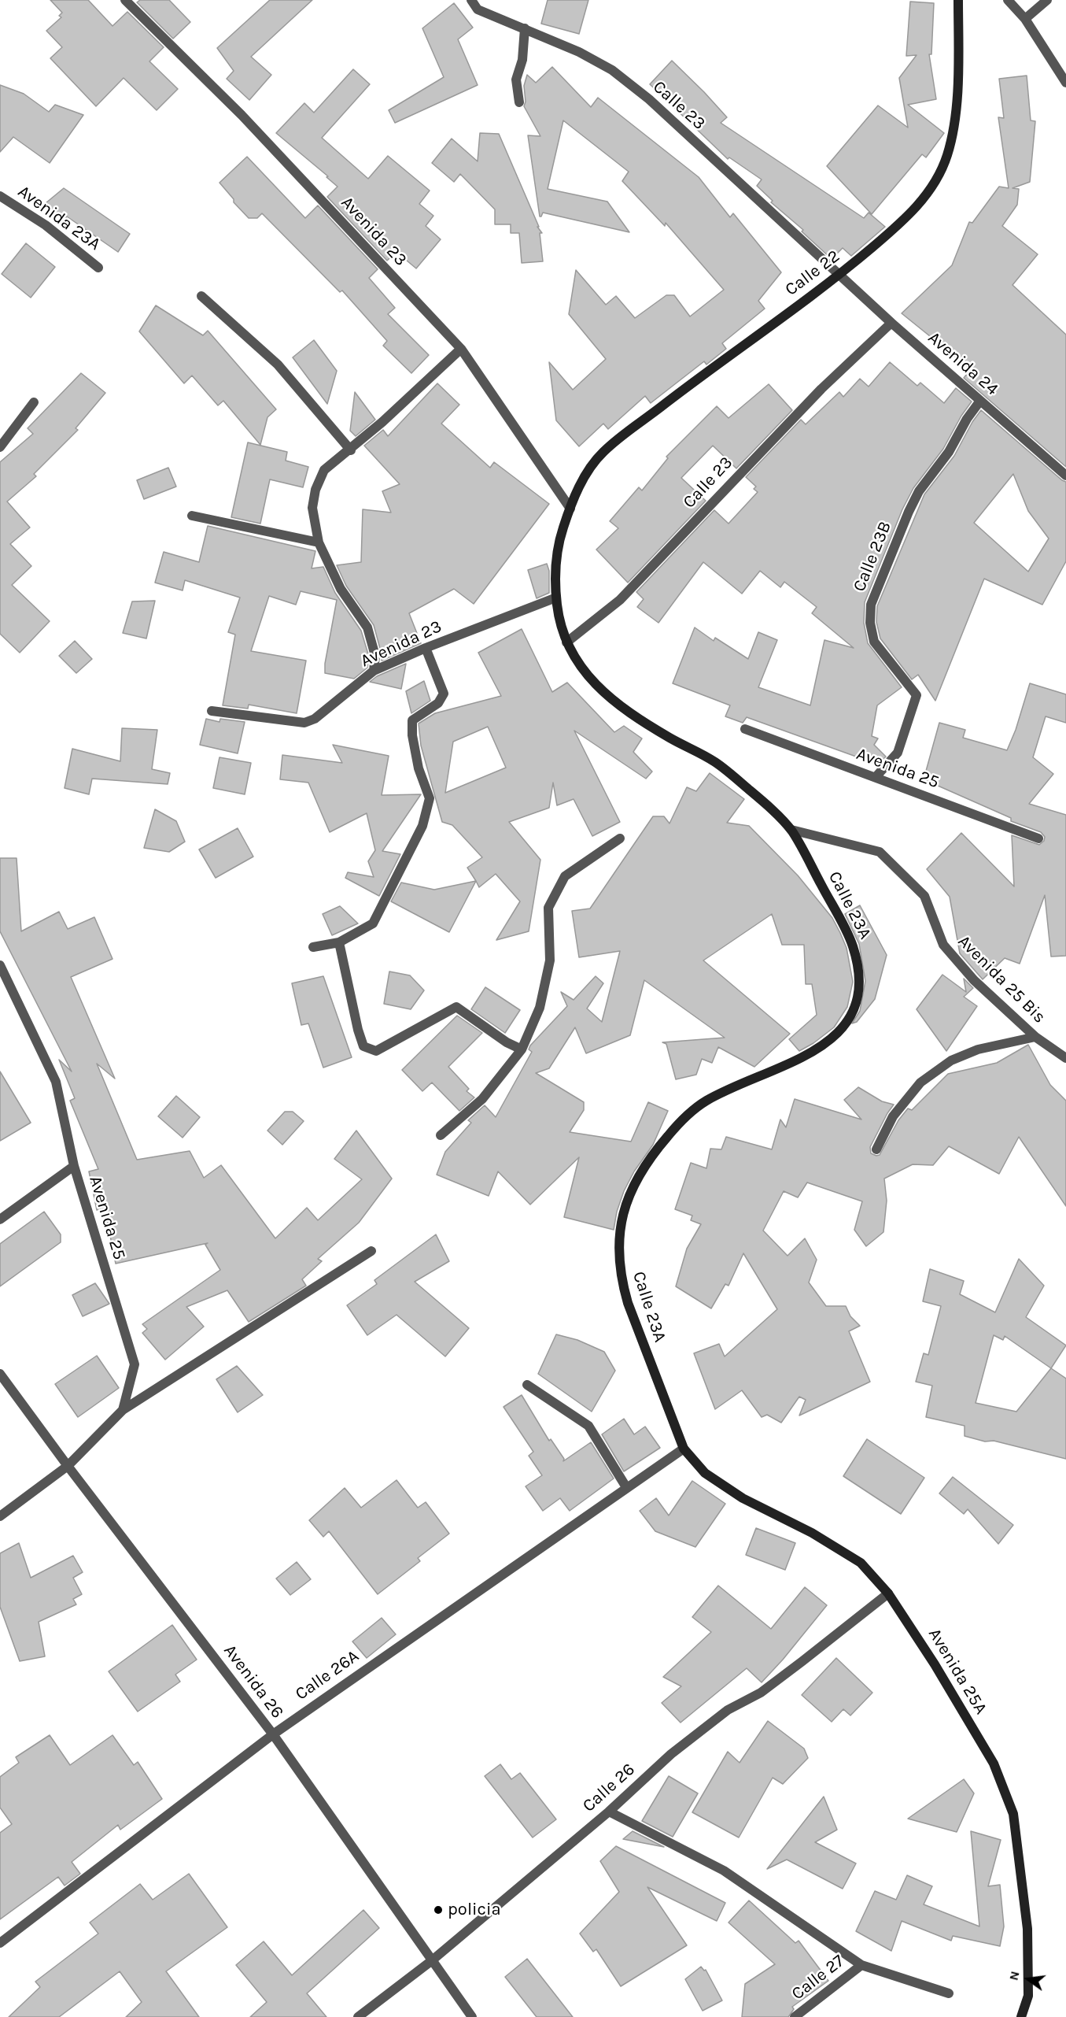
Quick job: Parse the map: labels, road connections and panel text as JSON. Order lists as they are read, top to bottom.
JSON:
{
  "streets": {
    "main road": ["Calle 22", "Calle 23A", "Avenida 25A"],
    "street": [
      "Calle 23",
      "Avenida 23A",
      "Avenida 23",
      "Avenida 24",
      "Calle 23B",
      "Avenida 25",
      "Avenida 25 Bis",
      "Calle 26A",
      "Avenida 26",
      "Calle 26",
      "Calle 27"
    ]
  },
  "crossings": [
    ["Calle 23", "Calle 22"],
    ["Calle 23", "Avenida 24"],
    ["Calle 23", "Calle 23A"],
    ["Avenida 23", "Calle 22"],
    ["Avenida 23", "Calle 23A"],
    ["Calle 22", "Avenida 24"],
    ["Calle 22", "Calle 23A"],
    ["Avenida 24", "Calle 23B"],
    ["Calle 23B", "Avenida 25"],
    ["Calle 23A", "Avenida 25 Bis"],
    ["Calle 23A", "Avenida 25A"],
    ["Calle 23A", "Calle 26A"],
    ["Avenida 25A", "Calle 26A"],
    ["Avenida 25A", "Calle 26"],
    ["Calle 26A", "Avenida 26"],
    ["Avenida 26", "Calle 26"]
  ],
  "places": ["policia"],
  "north": "left"
}
